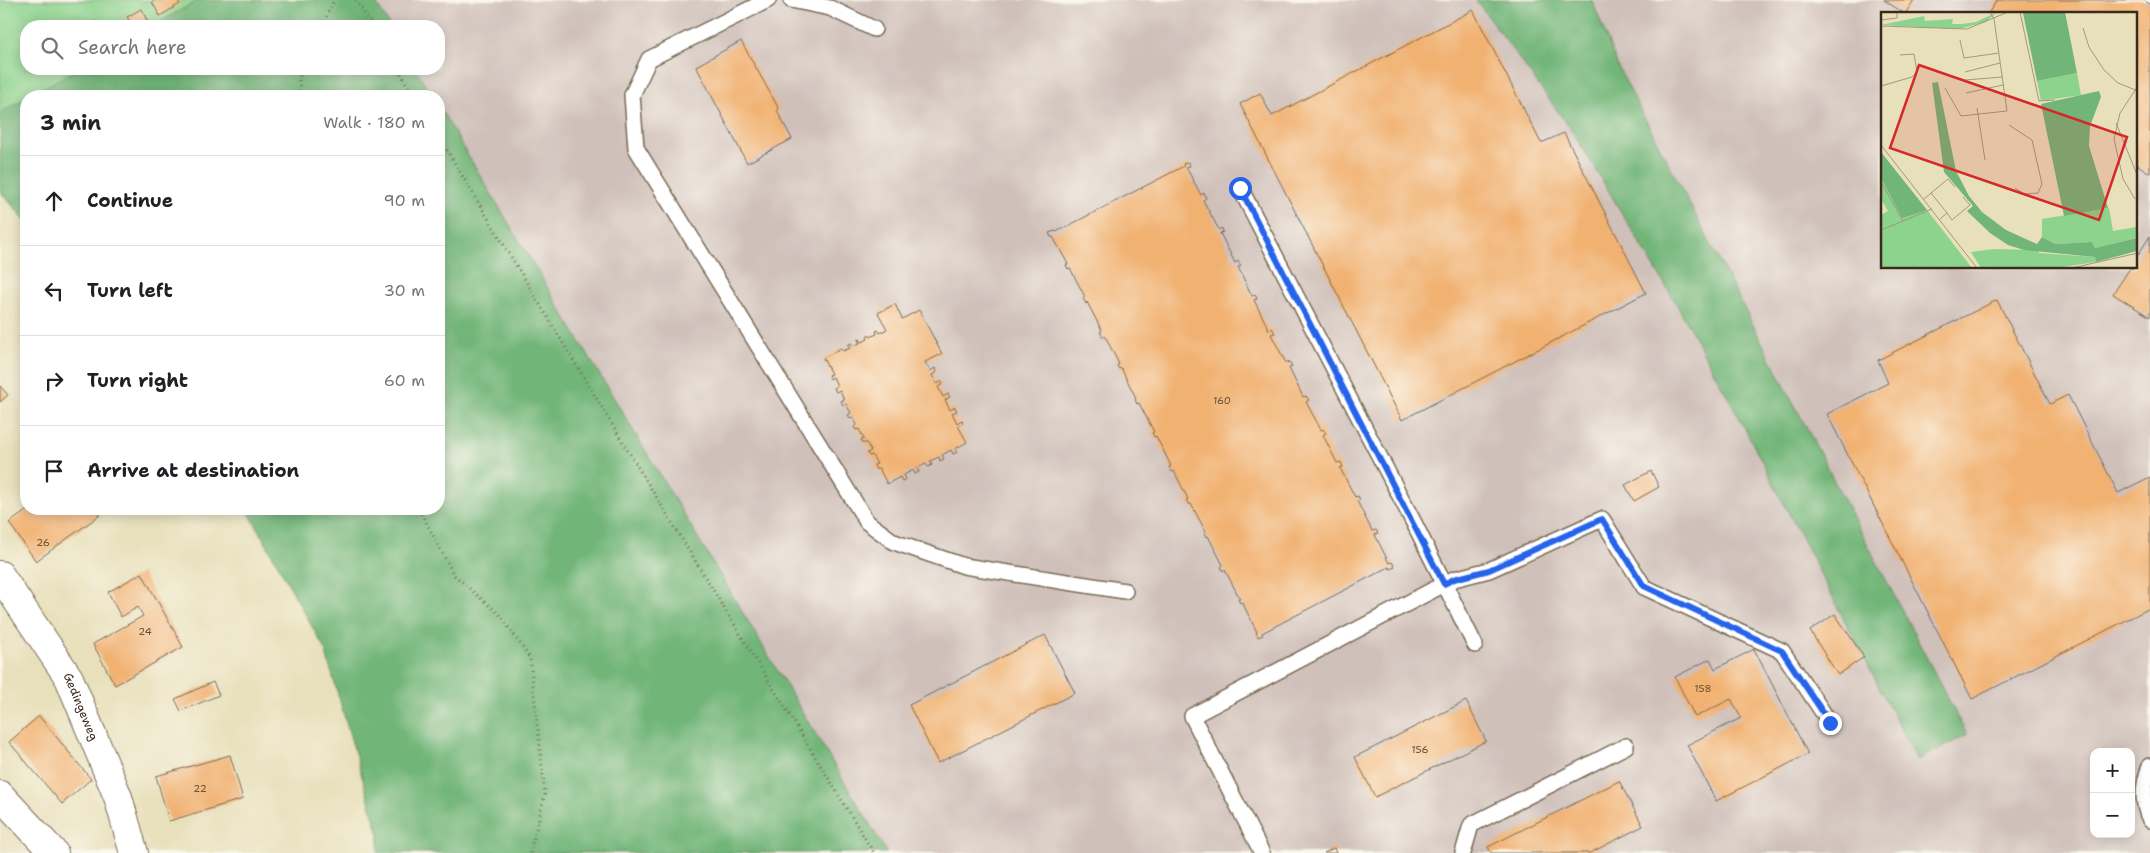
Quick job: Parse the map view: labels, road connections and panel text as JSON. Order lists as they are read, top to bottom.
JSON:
{
  "streets": {
    "street": ["Gedingeweg"]
  },
  "house_numbers": [
    "160",
    "26",
    "24",
    "158",
    "156",
    "22"
  ],
  "page": {
    "search": "Search here",
    "heading": ["3 min", "Walk · 180 m"],
    "list": [
      ["Continue", "90 m"],
      ["Turn left", "30 m"],
      ["Turn right", "60 m"],
      "Arrive at destination"
    ],
    "map_buttons": ["+", "−"]
  }
}
